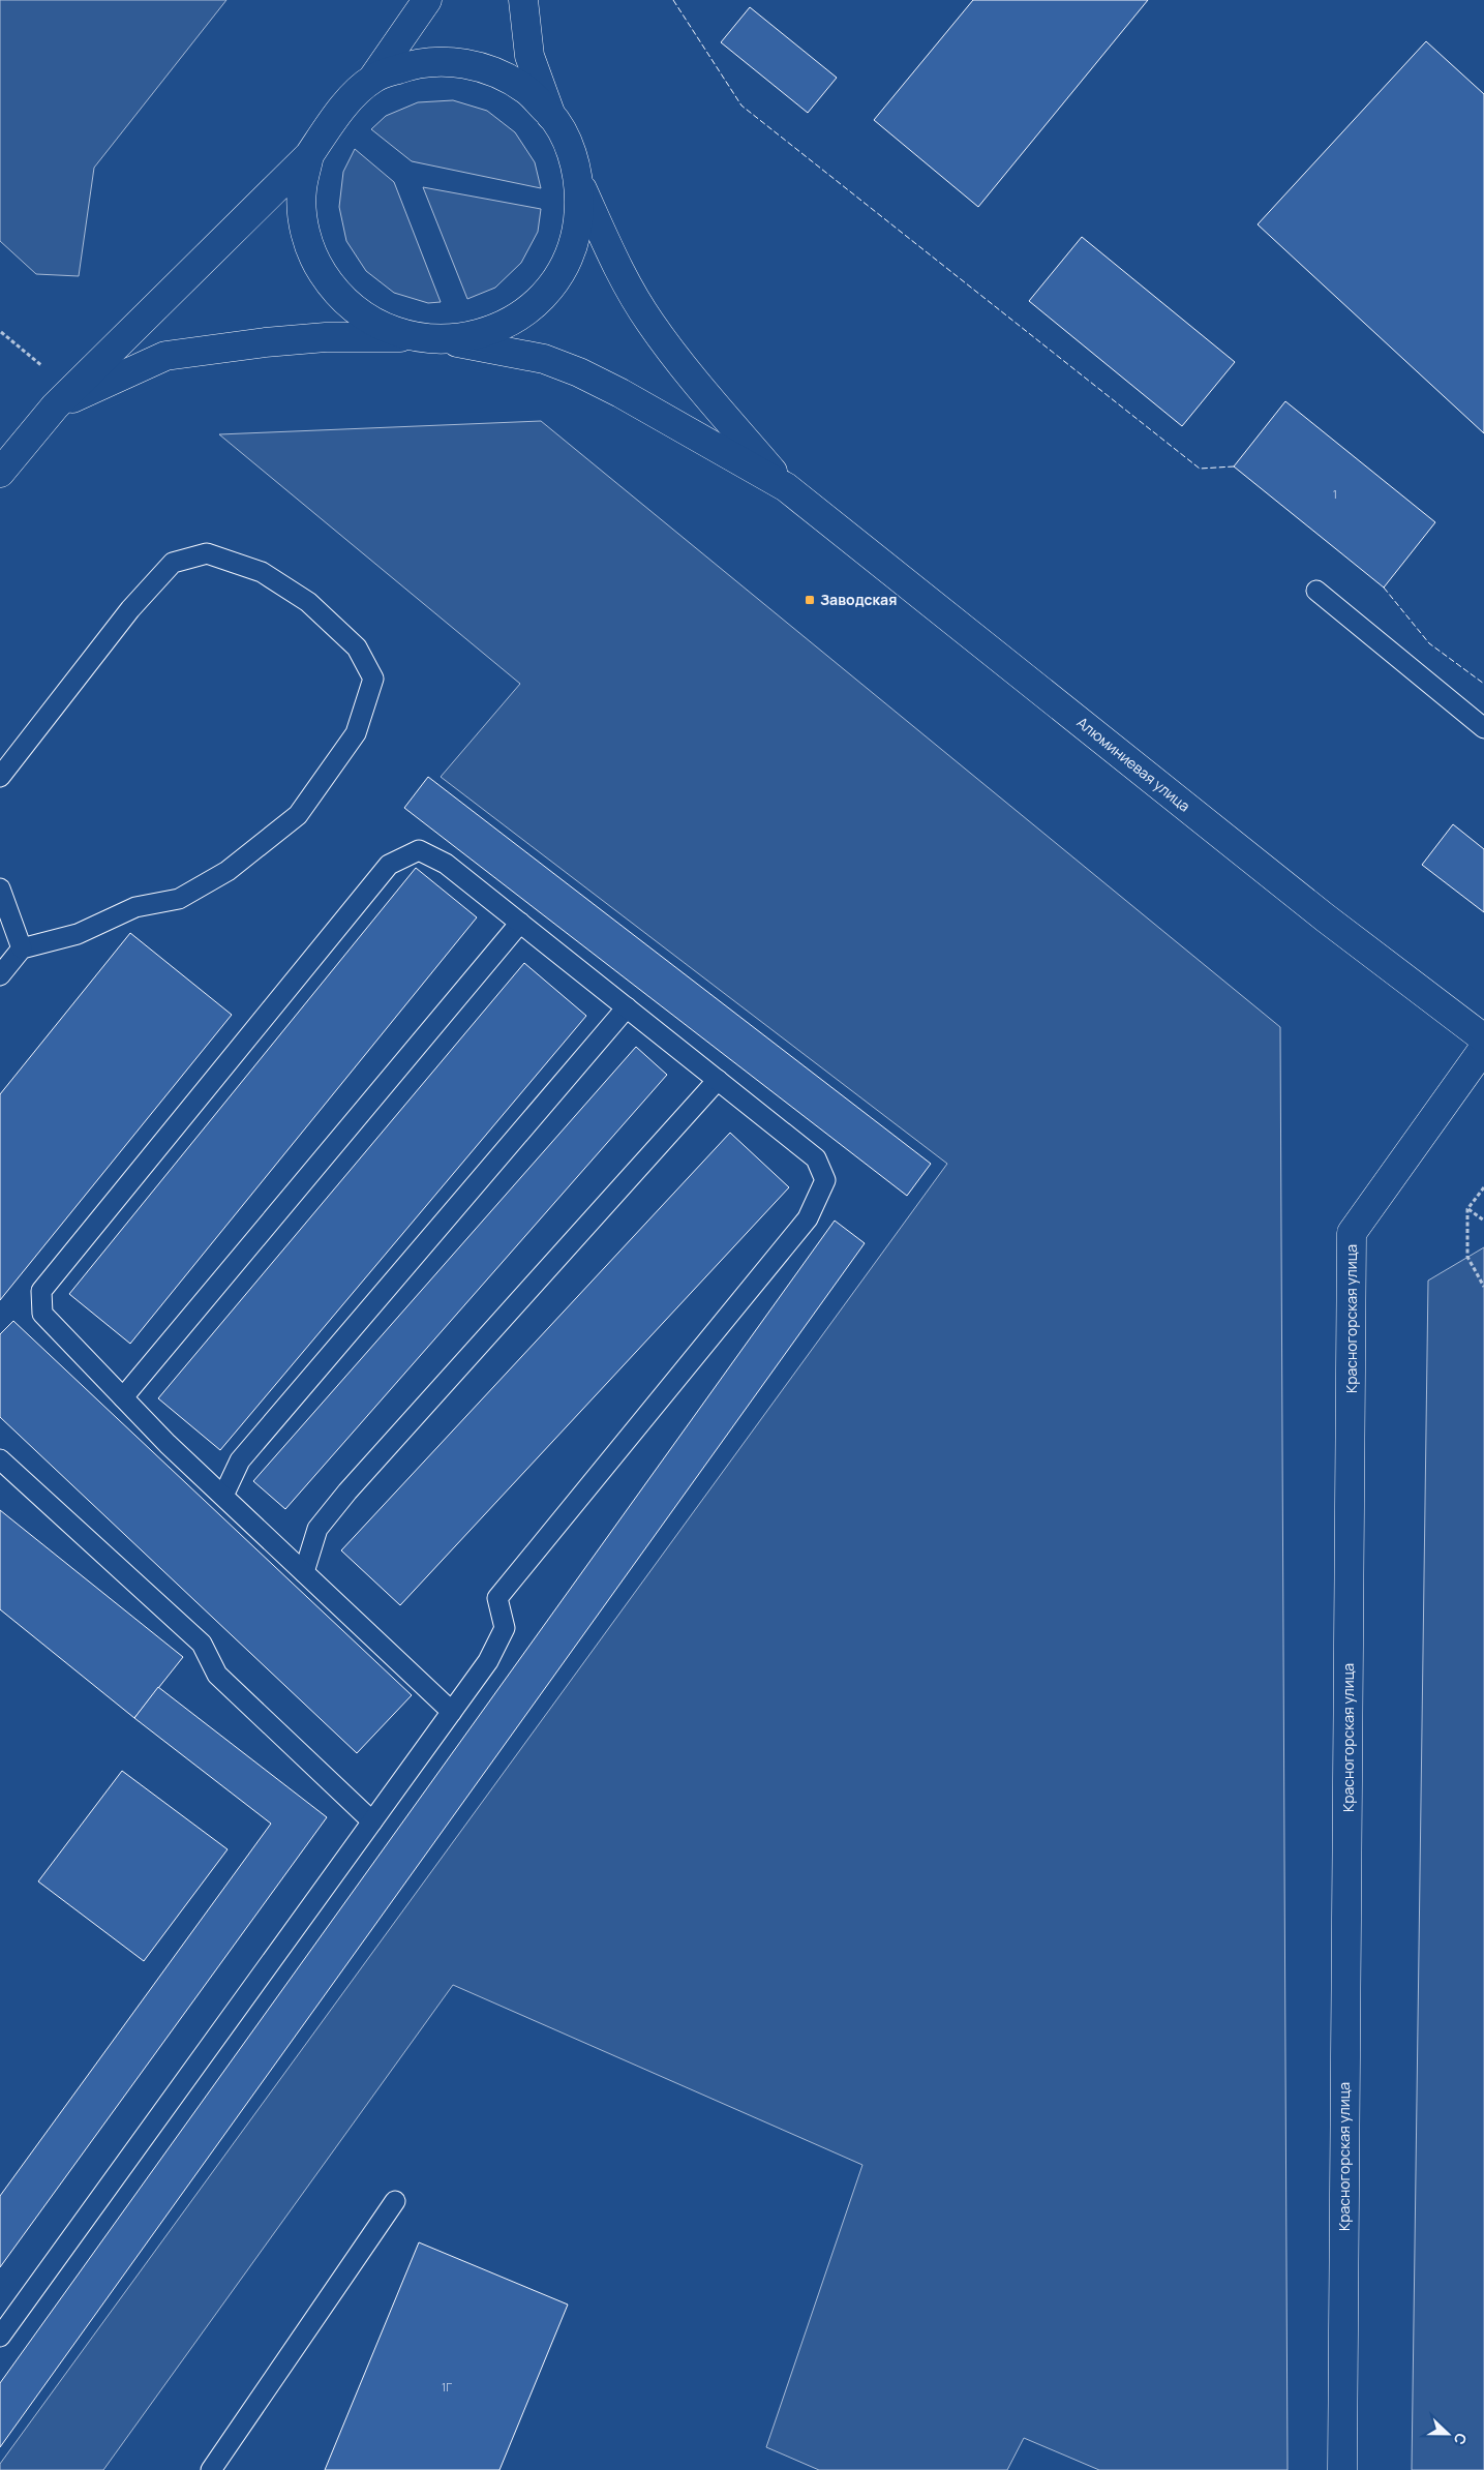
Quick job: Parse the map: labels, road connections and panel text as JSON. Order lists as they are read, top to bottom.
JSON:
{
  "streets": {
    "main road": ["Алюминиевая улица", "Красногорская улица"]
  },
  "places": {
    "transit": ["Заводская"]
  },
  "house_numbers": ["1", "1Г"],
  "north": "right"
}
